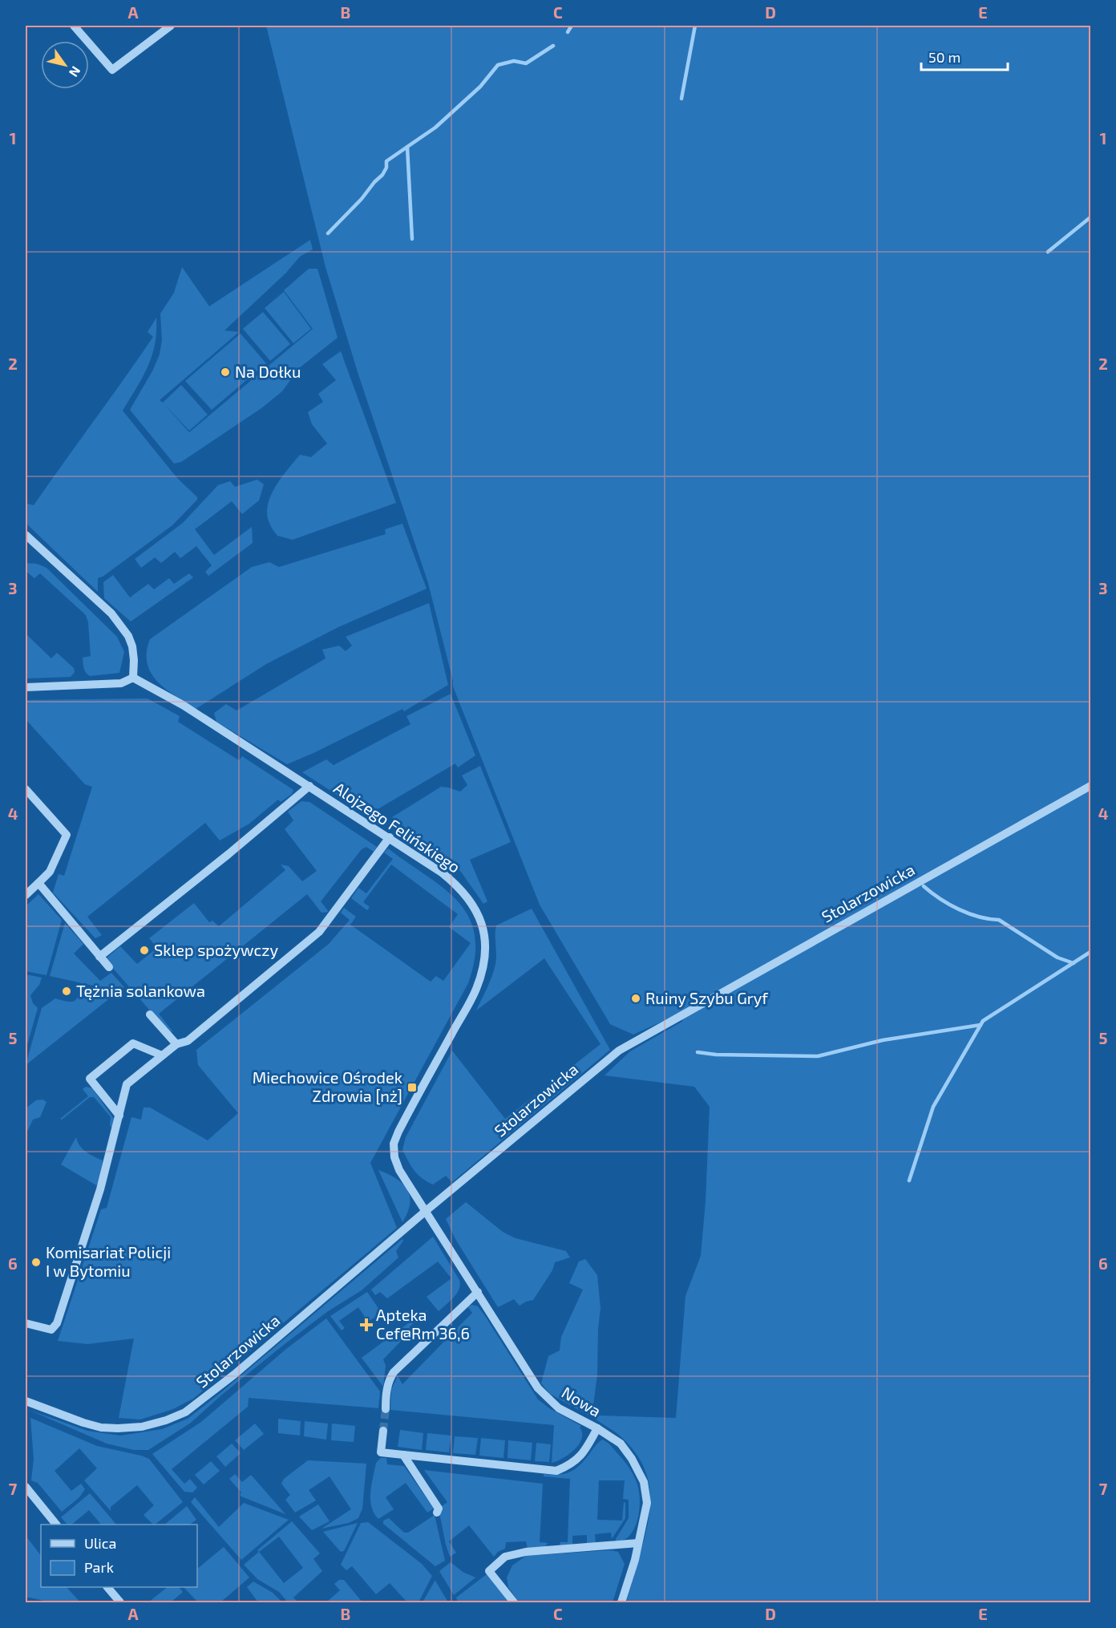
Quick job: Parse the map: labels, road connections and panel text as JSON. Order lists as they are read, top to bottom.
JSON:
{
  "streets": {
    "street": ["Alojzego Felińskiego", "Stolarzowicka", "Nowa"]
  },
  "crossings": [
    ["Alojzego Felińskiego", "Stolarzowicka"],
    ["Alojzego Felińskiego", "Nowa"],
    ["Stolarzowicka", "Nowa"]
  ],
  "places": {
    "other": [
      "Na Dołku",
      "Sklep spożywczy",
      "Tężnia solankowa",
      "Ruiny Szybu Gryf",
      "Komisariat Policji I w Bytomiu"
    ],
    "transit": ["Miechowice Ośrodek Zdrowia [nż]"],
    "health": ["Apteka Cef@Rm 36,6"]
  },
  "legend": ["Ulica", "Park"],
  "scale_bar": "50 m",
  "north": "bottom right",
  "grid": {
    "columns": [
      "A",
      "B",
      "C",
      "D",
      "E"
    ],
    "rows": [
      "1",
      "2",
      "3",
      "4",
      "5",
      "6",
      "7"
    ]
  }
}
